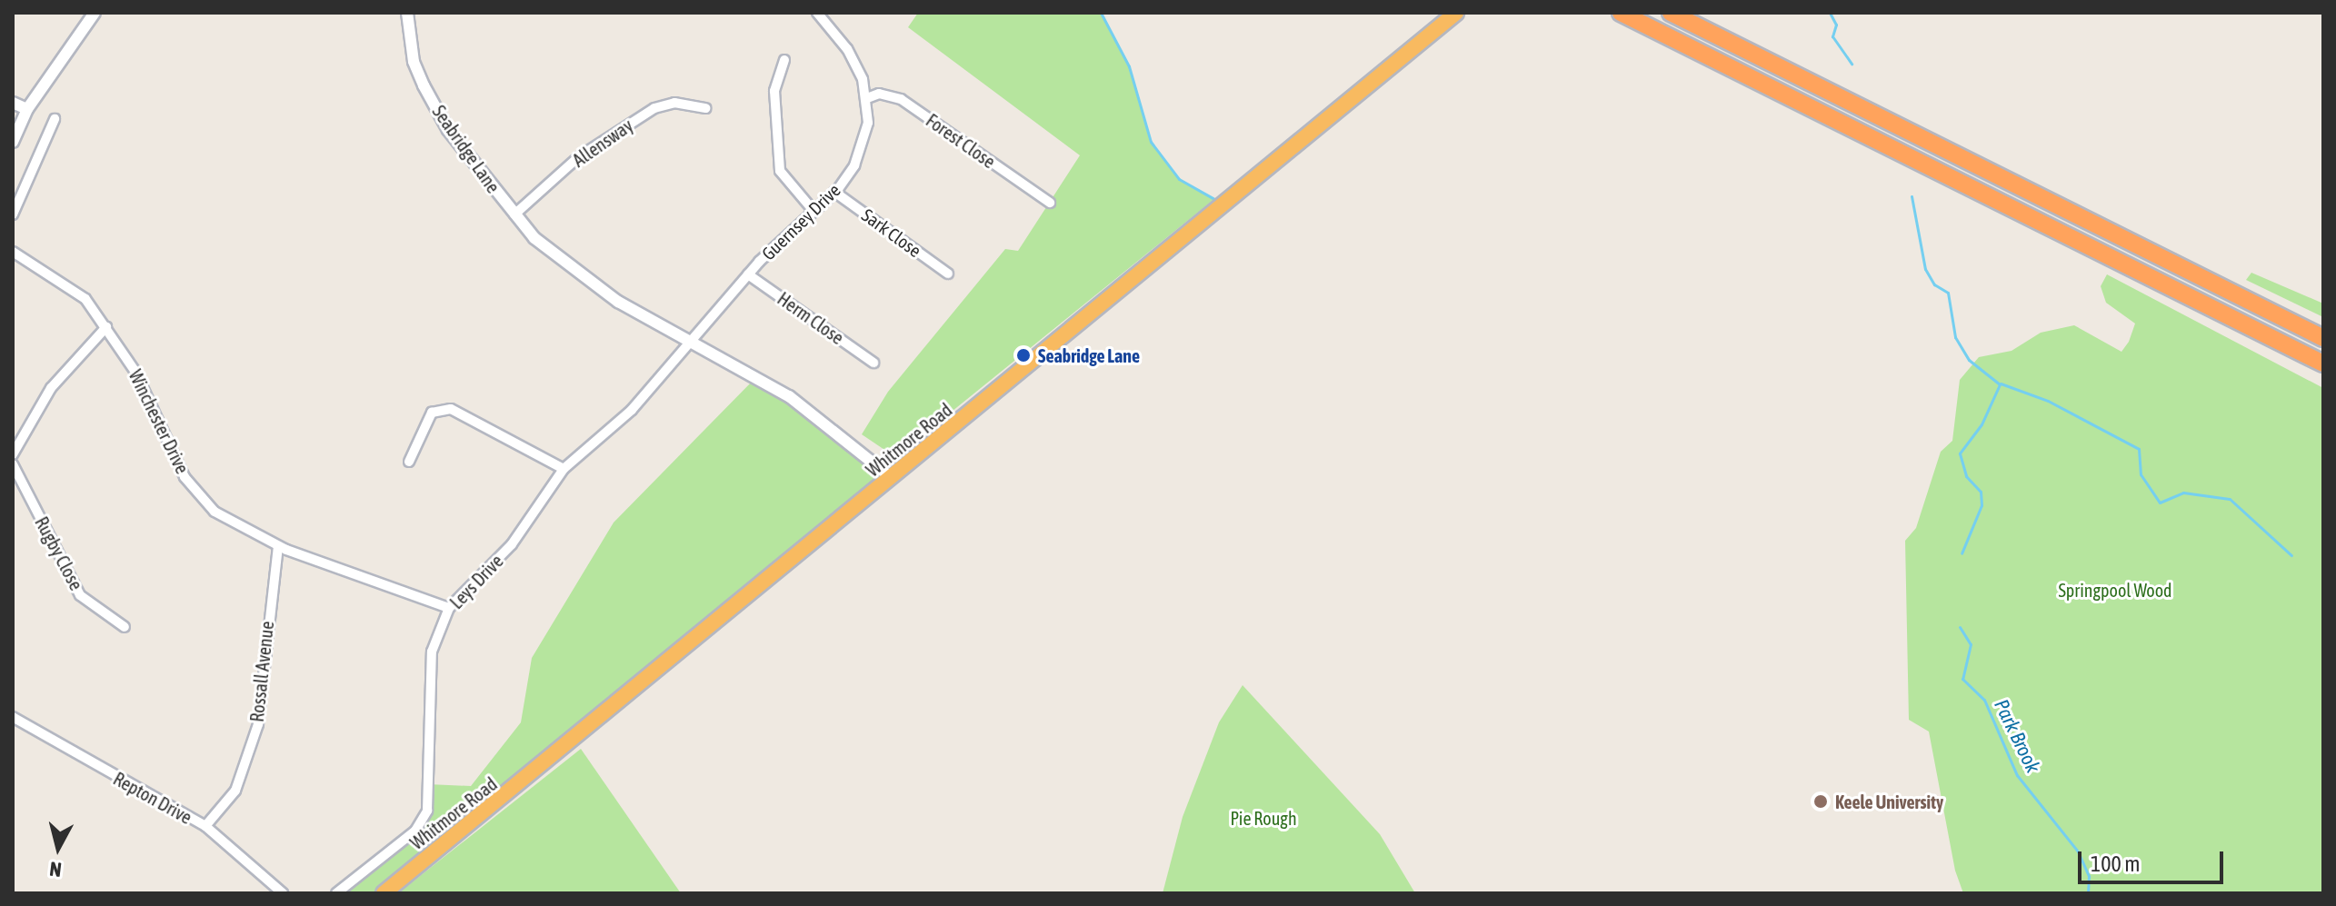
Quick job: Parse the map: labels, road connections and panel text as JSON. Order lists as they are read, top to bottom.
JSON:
{
  "streets": {
    "highway": ["Whitmore Road"],
    "street": [
      "Forest Close",
      "Allensway",
      "Seabridge Lane",
      "Guernsey Drive",
      "Sark Close",
      "Herm Close",
      "Winchester Drive",
      "Rugby Close",
      "Leys Drive",
      "Rossall Avenue",
      "Repton Drive"
    ]
  },
  "crossings": [
    ["Forest Close", "Guernsey Drive"],
    ["Allensway", "Seabridge Lane"],
    ["Seabridge Lane", "Guernsey Drive"],
    ["Seabridge Lane", "Whitmore Road"],
    ["Seabridge Lane", "Leys Drive"],
    ["Guernsey Drive", "Sark Close"],
    ["Guernsey Drive", "Herm Close"],
    ["Guernsey Drive", "Leys Drive"],
    ["Winchester Drive", "Leys Drive"],
    ["Winchester Drive", "Rossall Avenue"],
    ["Rossall Avenue", "Repton Drive"]
  ],
  "water": ["Park Brook"],
  "parks": ["Springpool Wood", "Pie Rough"],
  "places": ["Seabridge Lane", "Keele University"],
  "scale_bar": "100 m",
  "north": "bottom"
}
